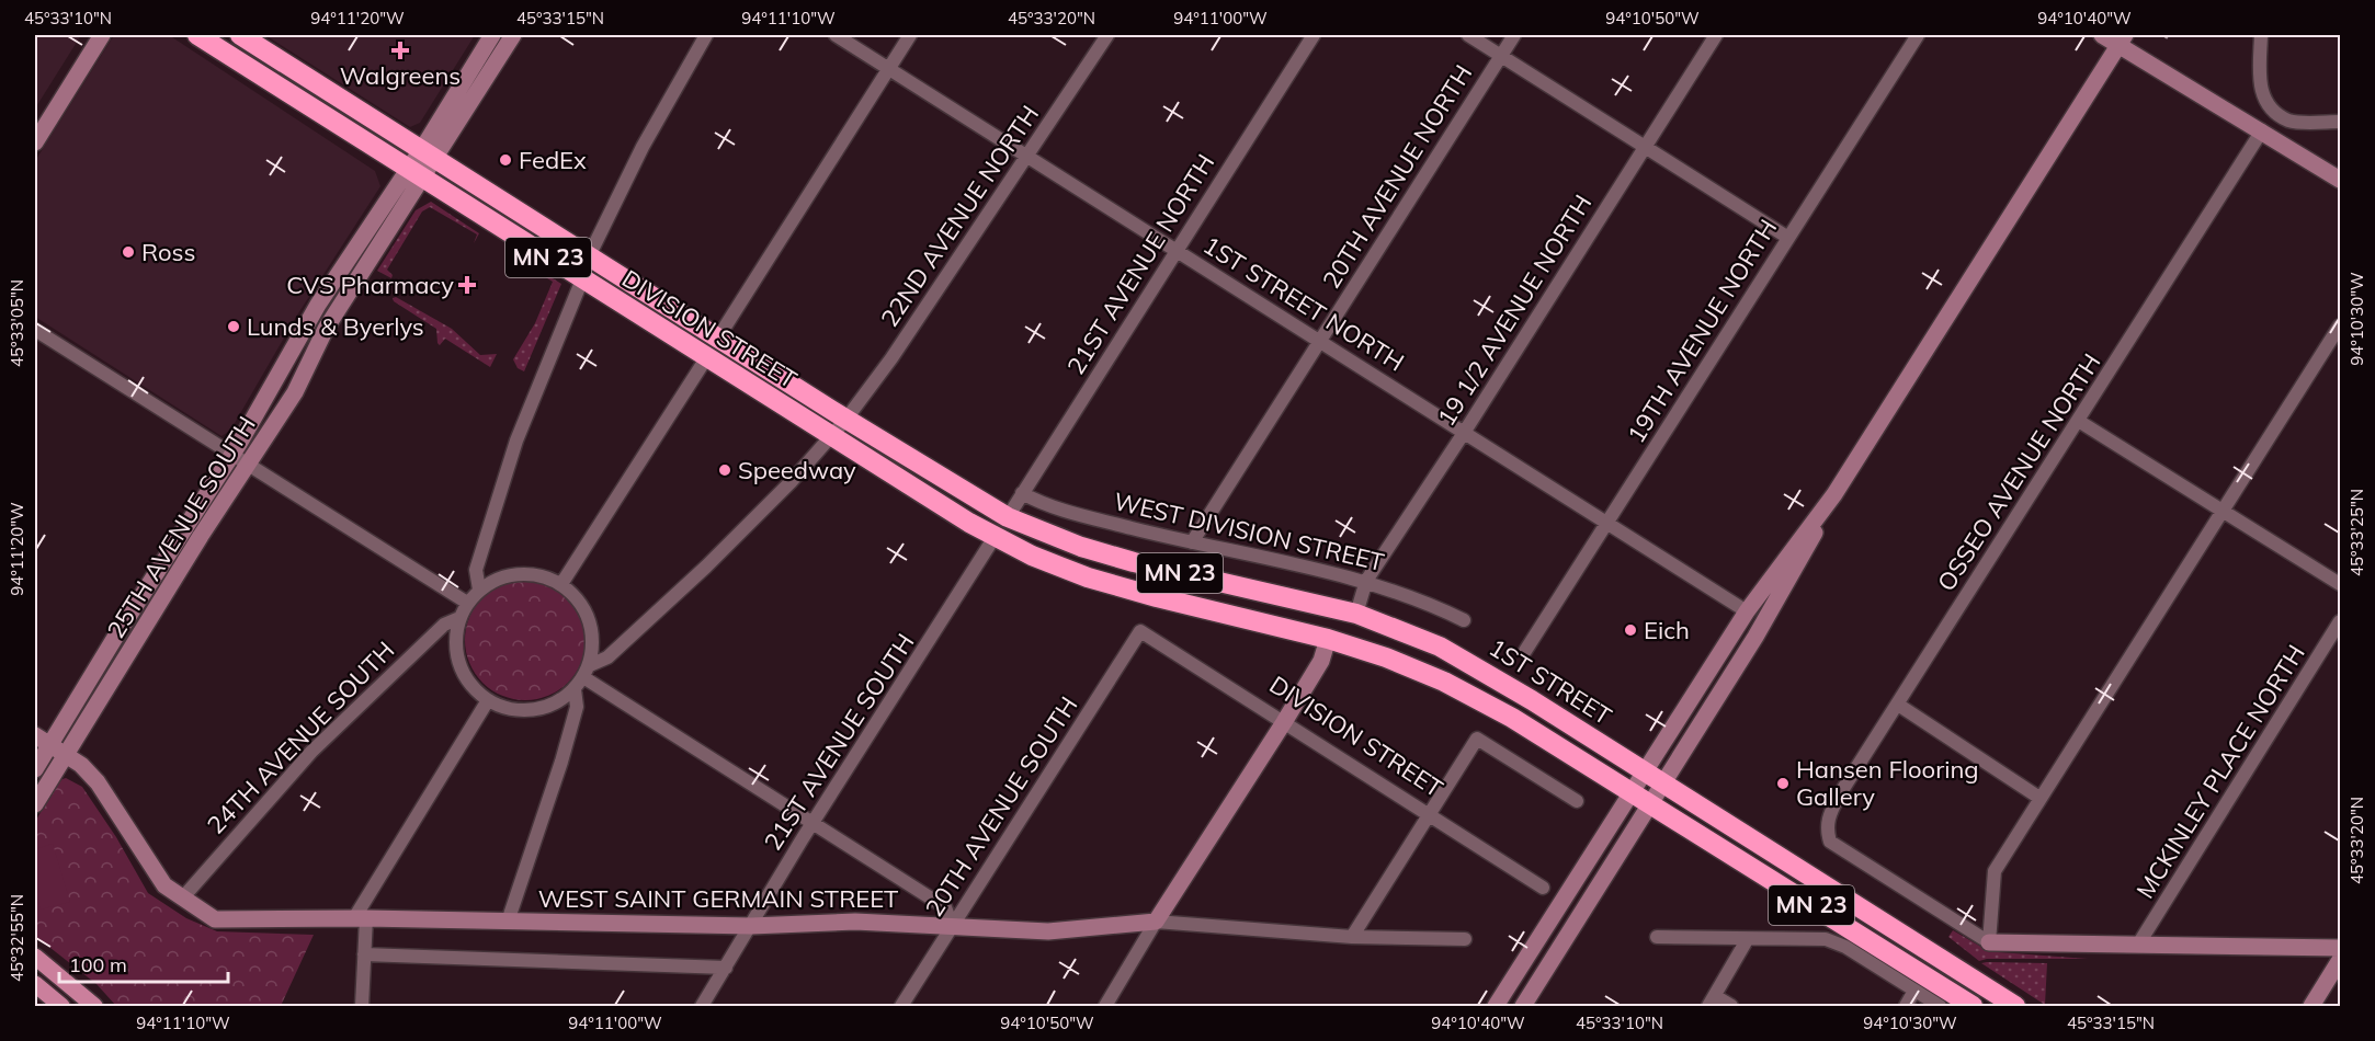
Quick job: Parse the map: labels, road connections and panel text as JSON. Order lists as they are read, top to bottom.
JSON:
{
  "streets": {
    "highway": ["MN 23", "DIVISION STREET", "1ST STREET"],
    "street": [
      "20TH AVENUE NORTH",
      "22ND AVENUE NORTH",
      "21ST AVENUE NORTH",
      "1ST STREET NORTH",
      "19 1/2 AVENUE NORTH",
      "19TH AVENUE NORTH",
      "OSSEO AVENUE NORTH",
      "25TH AVENUE SOUTH",
      "WEST DIVISION STREET",
      "24TH AVENUE SOUTH",
      "21ST AVENUE SOUTH",
      "MCKINLEY PLACE NORTH",
      "20TH AVENUE SOUTH",
      "WEST SAINT GERMAIN STREET"
    ]
  },
  "crossings": [
    ["20TH AVENUE NORTH", "1ST STREET NORTH"],
    ["20TH AVENUE NORTH", "WEST DIVISION STREET"],
    ["22ND AVENUE NORTH", "1ST STREET NORTH"],
    ["22ND AVENUE NORTH", "DIVISION STREET"],
    ["22ND AVENUE NORTH", "24TH AVENUE SOUTH"],
    ["21ST AVENUE NORTH", "1ST STREET NORTH"],
    ["21ST AVENUE NORTH", "DIVISION STREET"],
    ["21ST AVENUE NORTH", "WEST DIVISION STREET"],
    ["21ST AVENUE NORTH", "1ST STREET"],
    ["1ST STREET NORTH", "19 1/2 AVENUE NORTH"],
    ["1ST STREET NORTH", "19TH AVENUE NORTH"],
    ["19 1/2 AVENUE NORTH", "WEST DIVISION STREET"],
    ["19 1/2 AVENUE NORTH", "1ST STREET"],
    ["DIVISION STREET", "25TH AVENUE SOUTH"],
    ["DIVISION STREET", "1ST STREET"],
    ["DIVISION STREET", "21ST AVENUE SOUTH"],
    ["DIVISION STREET", "20TH AVENUE SOUTH"],
    ["25TH AVENUE SOUTH", "WEST SAINT GERMAIN STREET"],
    ["1ST STREET", "21ST AVENUE SOUTH"],
    ["24TH AVENUE SOUTH", "WEST SAINT GERMAIN STREET"],
    ["21ST AVENUE SOUTH", "WEST SAINT GERMAIN STREET"],
    ["20TH AVENUE SOUTH", "WEST SAINT GERMAIN STREET"]
  ],
  "places": {
    "health": ["Walgreens", "CVS Pharmacy"],
    "other": [
      "FedEx",
      "Ross",
      "Lunds & Byerlys",
      "Speedway",
      "Eich",
      "Hansen Flooring Gallery"
    ]
  },
  "scale_bar": "100 m",
  "coordinates": [
    "45°33'10\"N",
    "94°11'20\"W",
    "45°33'15\"N",
    "94°11'10\"W",
    "45°33'20\"N",
    "94°11'00\"W",
    "94°10'50\"W",
    "94°10'40\"W",
    "94°10'30\"W",
    "45°33'05\"N",
    "45°33'25\"N",
    "45°32'55\"N"
  ]
}
